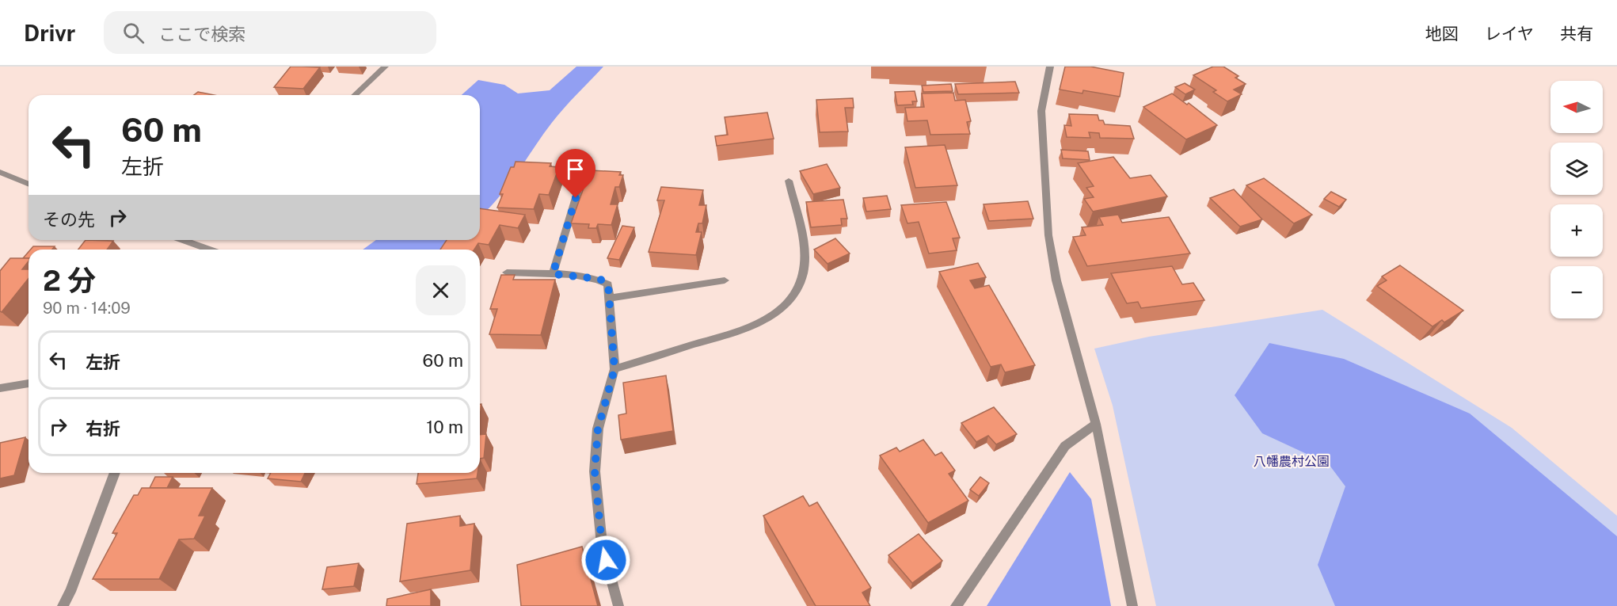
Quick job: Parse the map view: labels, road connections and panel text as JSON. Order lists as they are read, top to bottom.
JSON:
{
  "parks": ["八幡農村公園"],
  "north": "left",
  "page": {
    "header": "Drivr",
    "search": "ここで検索",
    "nav": ["地図", "レイヤ", "共有"],
    "map_buttons": ["+", "−"],
    "turn": ["60 m", "左折"],
    "then": "その先",
    "heading": ["2 分", "90 m · 14:09"],
    "list": [
      {
        "name": "左折",
        "value": "60 m"
      },
      {
        "name": "右折",
        "value": "10 m"
      }
    ]
  }
}
